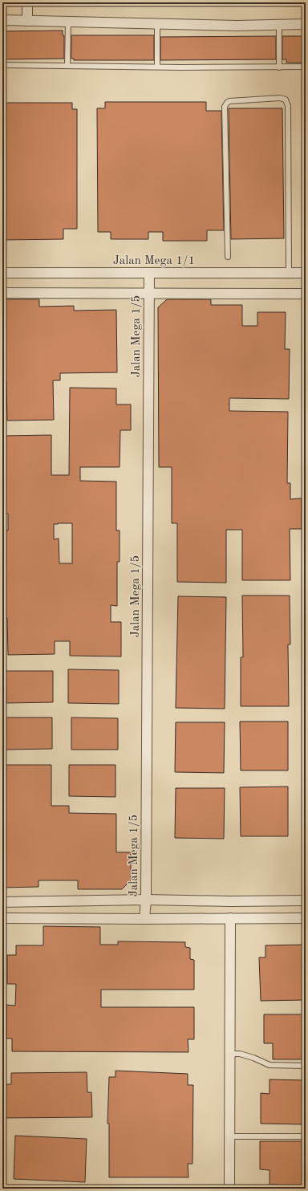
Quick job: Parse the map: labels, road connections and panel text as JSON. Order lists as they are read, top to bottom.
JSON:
{
  "streets": {
    "street": ["Jalan Mega 1/1", "Jalan Mega 1/5"]
  },
  "crossings": [
    ["Jalan Mega 1/1", "Jalan Mega 1/5"]
  ]
}
